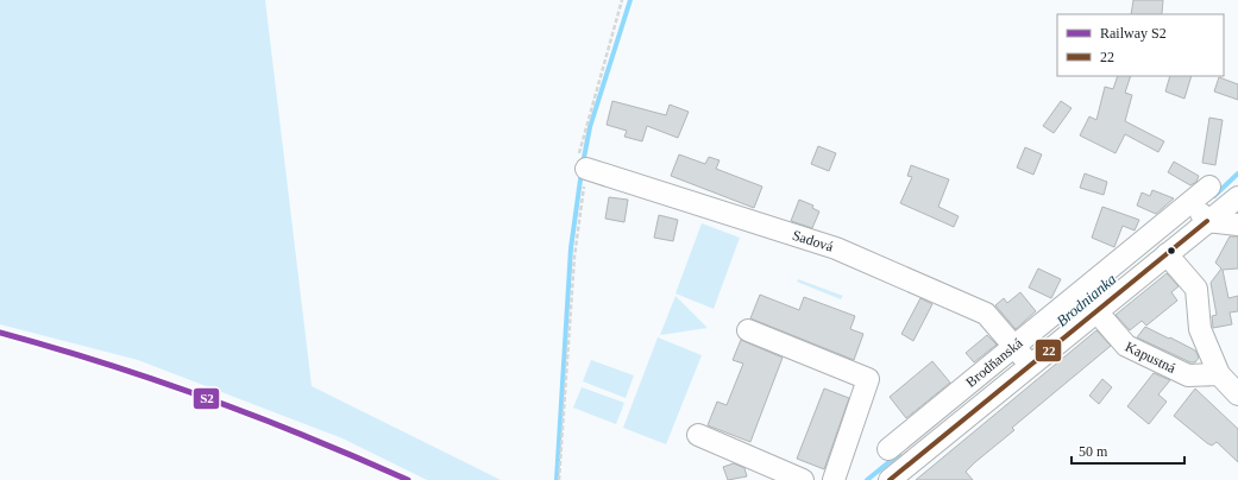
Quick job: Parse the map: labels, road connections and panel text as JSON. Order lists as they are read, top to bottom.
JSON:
{
  "streets": {
    "street": ["Sadová", "Kapustná", "Brodňanská"]
  },
  "crossings": [
    ["Sadová", "Brodňanská"],
    ["Kapustná", "Brodňanská"]
  ],
  "water": ["Brodnianka"],
  "lines": ["transit line 22", "rail line S2"],
  "legend": ["Railway S2", "22"],
  "scale_bar": "50 m"
}
